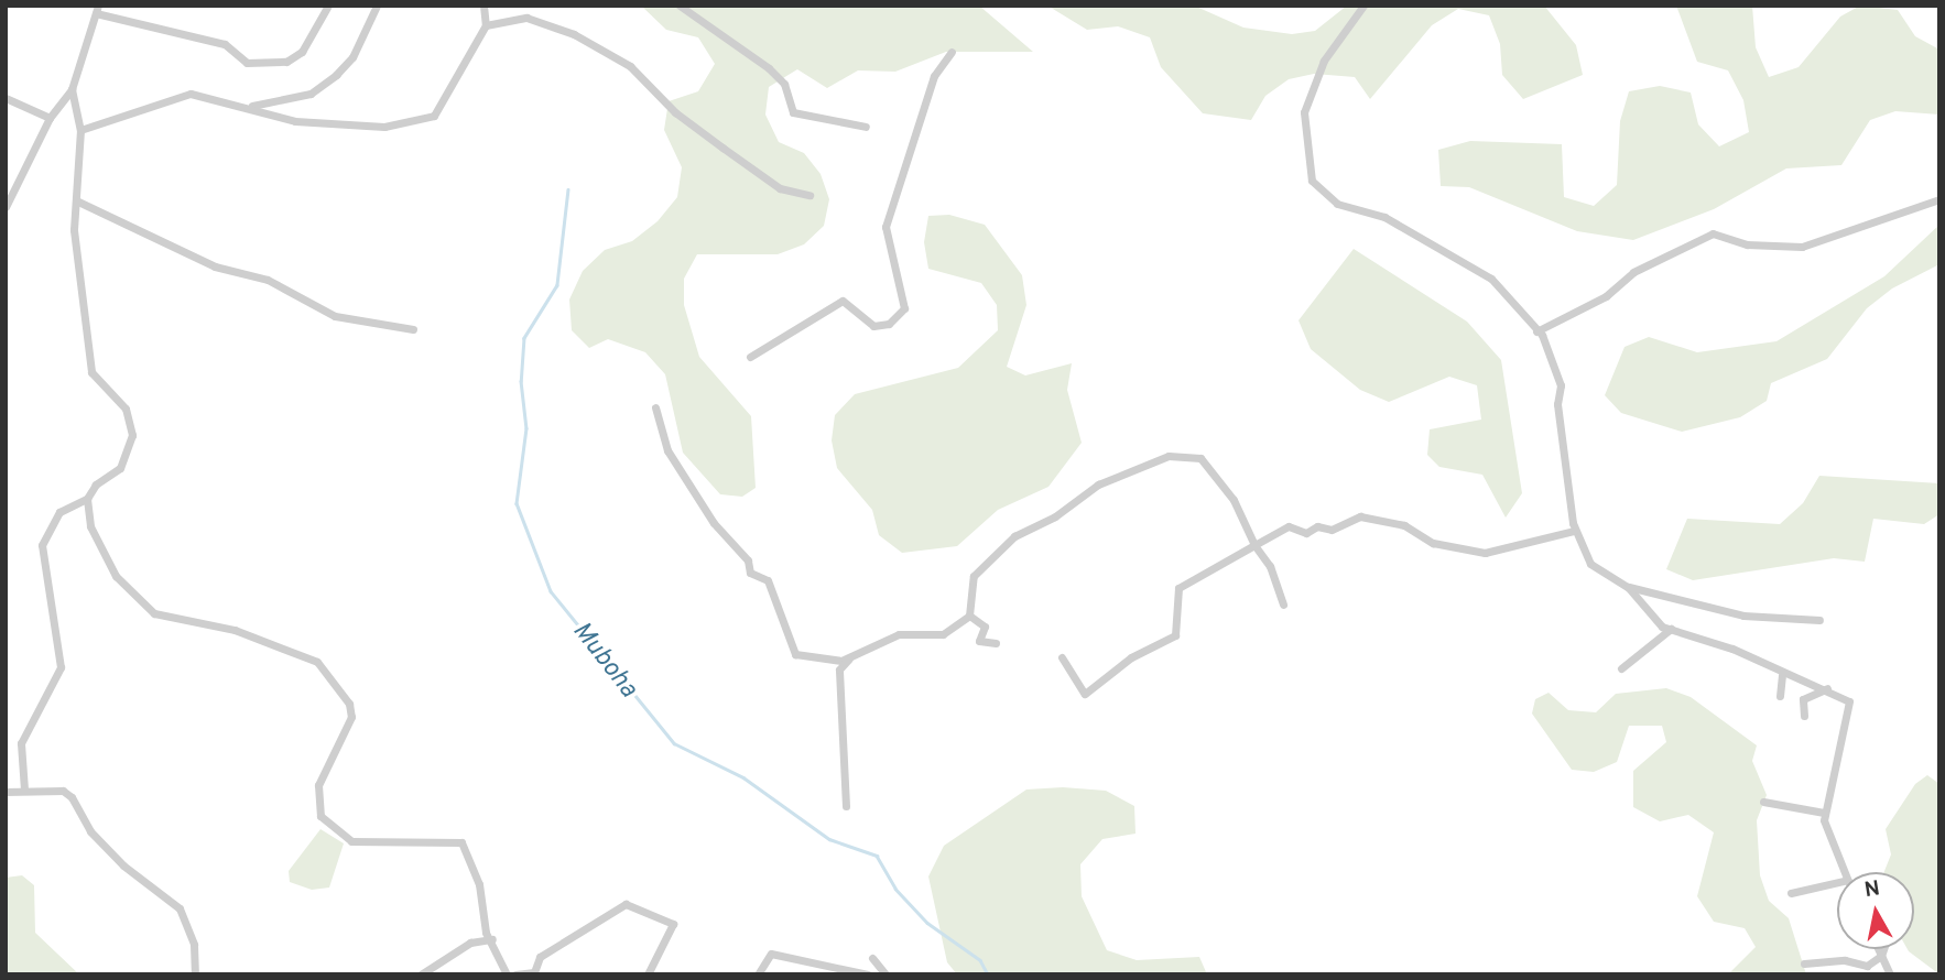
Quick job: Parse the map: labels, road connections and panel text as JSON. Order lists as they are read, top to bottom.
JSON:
{
  "water": ["Muboha"],
  "north": "top"
}
